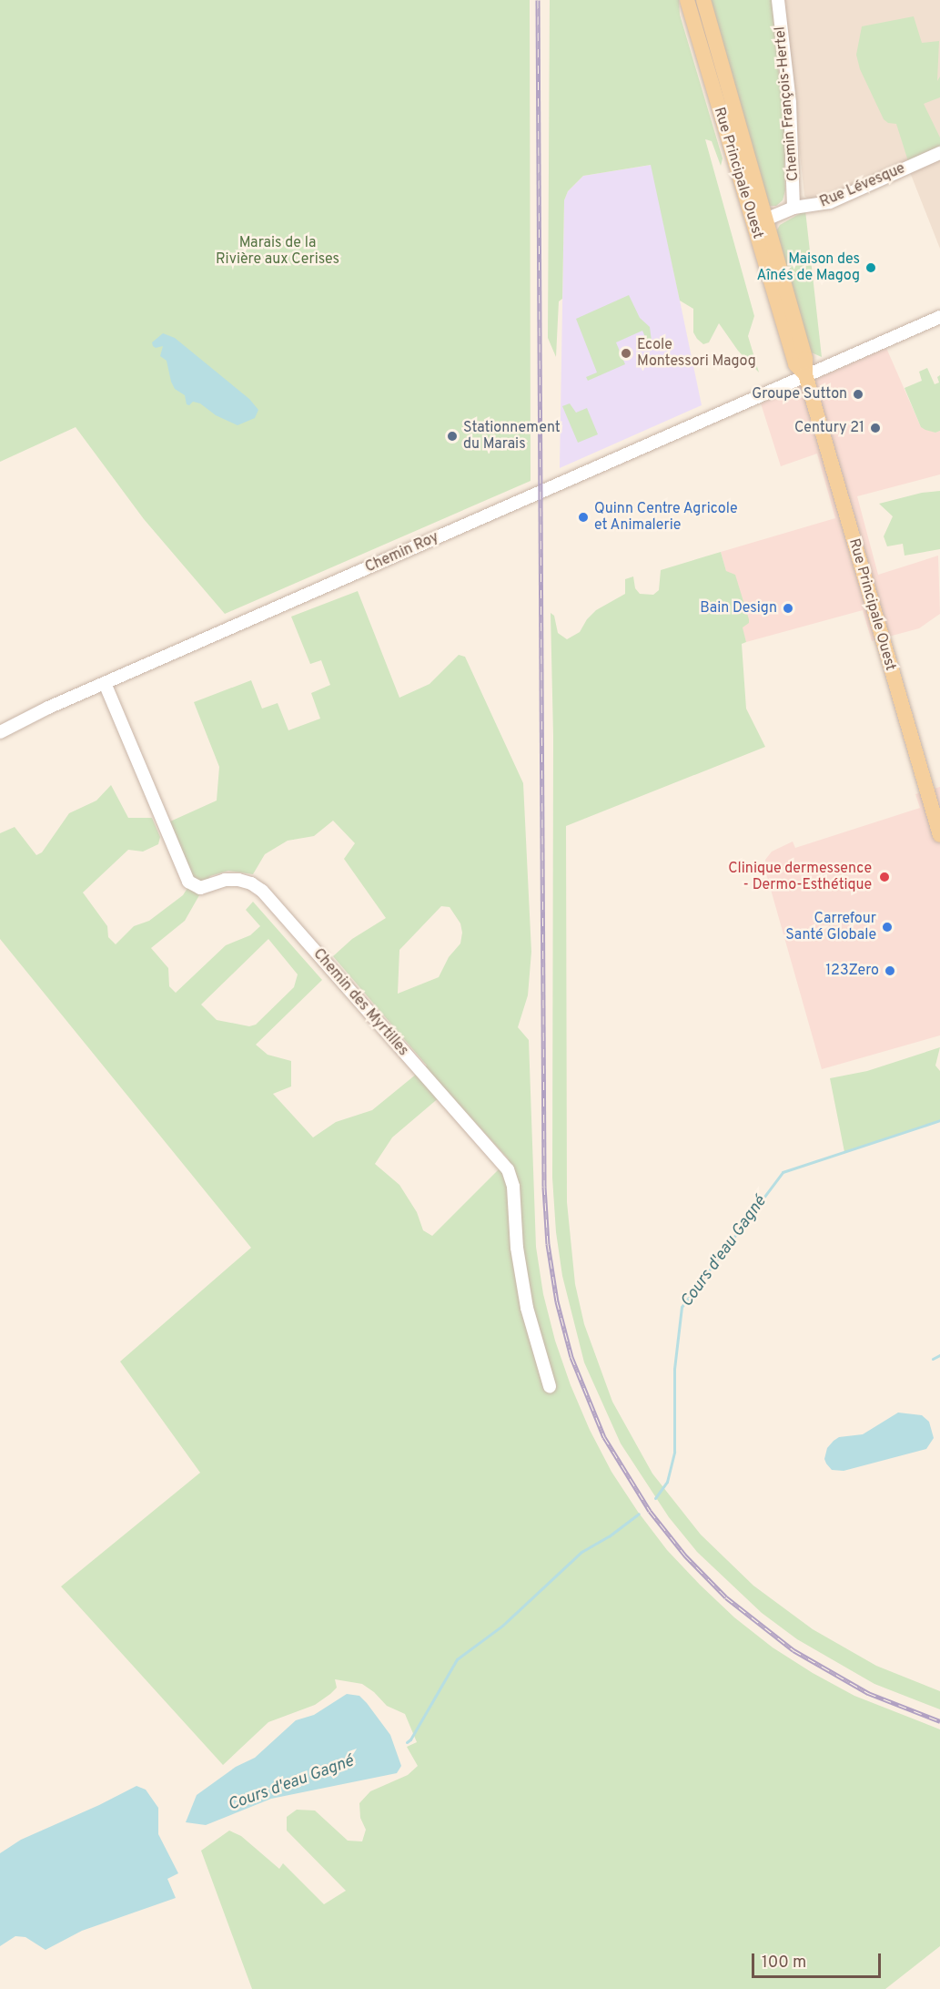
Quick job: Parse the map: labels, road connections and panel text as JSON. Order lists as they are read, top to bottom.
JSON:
{
  "streets": {
    "main road": ["Rue Principale Ouest"],
    "street": [
      "Chemin François-Hertel",
      "Rue Lévesque",
      "Chemin Roy",
      "Chemin des Myrtilles"
    ]
  },
  "crossings": [
    ["Chemin François-Hertel", "Rue Lévesque"],
    ["Rue Principale Ouest", "Rue Lévesque"],
    ["Rue Principale Ouest", "Chemin Roy"],
    ["Chemin Roy", "Chemin des Myrtilles"]
  ],
  "water": ["Cours d'eau Gagné"],
  "parks": ["Marais de la Rivière aux Cerises"],
  "places": [
    "Maison des Aînés de Magog",
    "Ecole Montessori Magog",
    "Groupe Sutton",
    "Century 21",
    "Stationnement du Marais",
    "Quinn Centre Agricole et Animalerie",
    "Bain Design",
    "Clinique dermessence - Dermo-Esthétique",
    "Carrefour Santé Globale",
    "123Zero"
  ],
  "scale_bar": "100 m"
}
